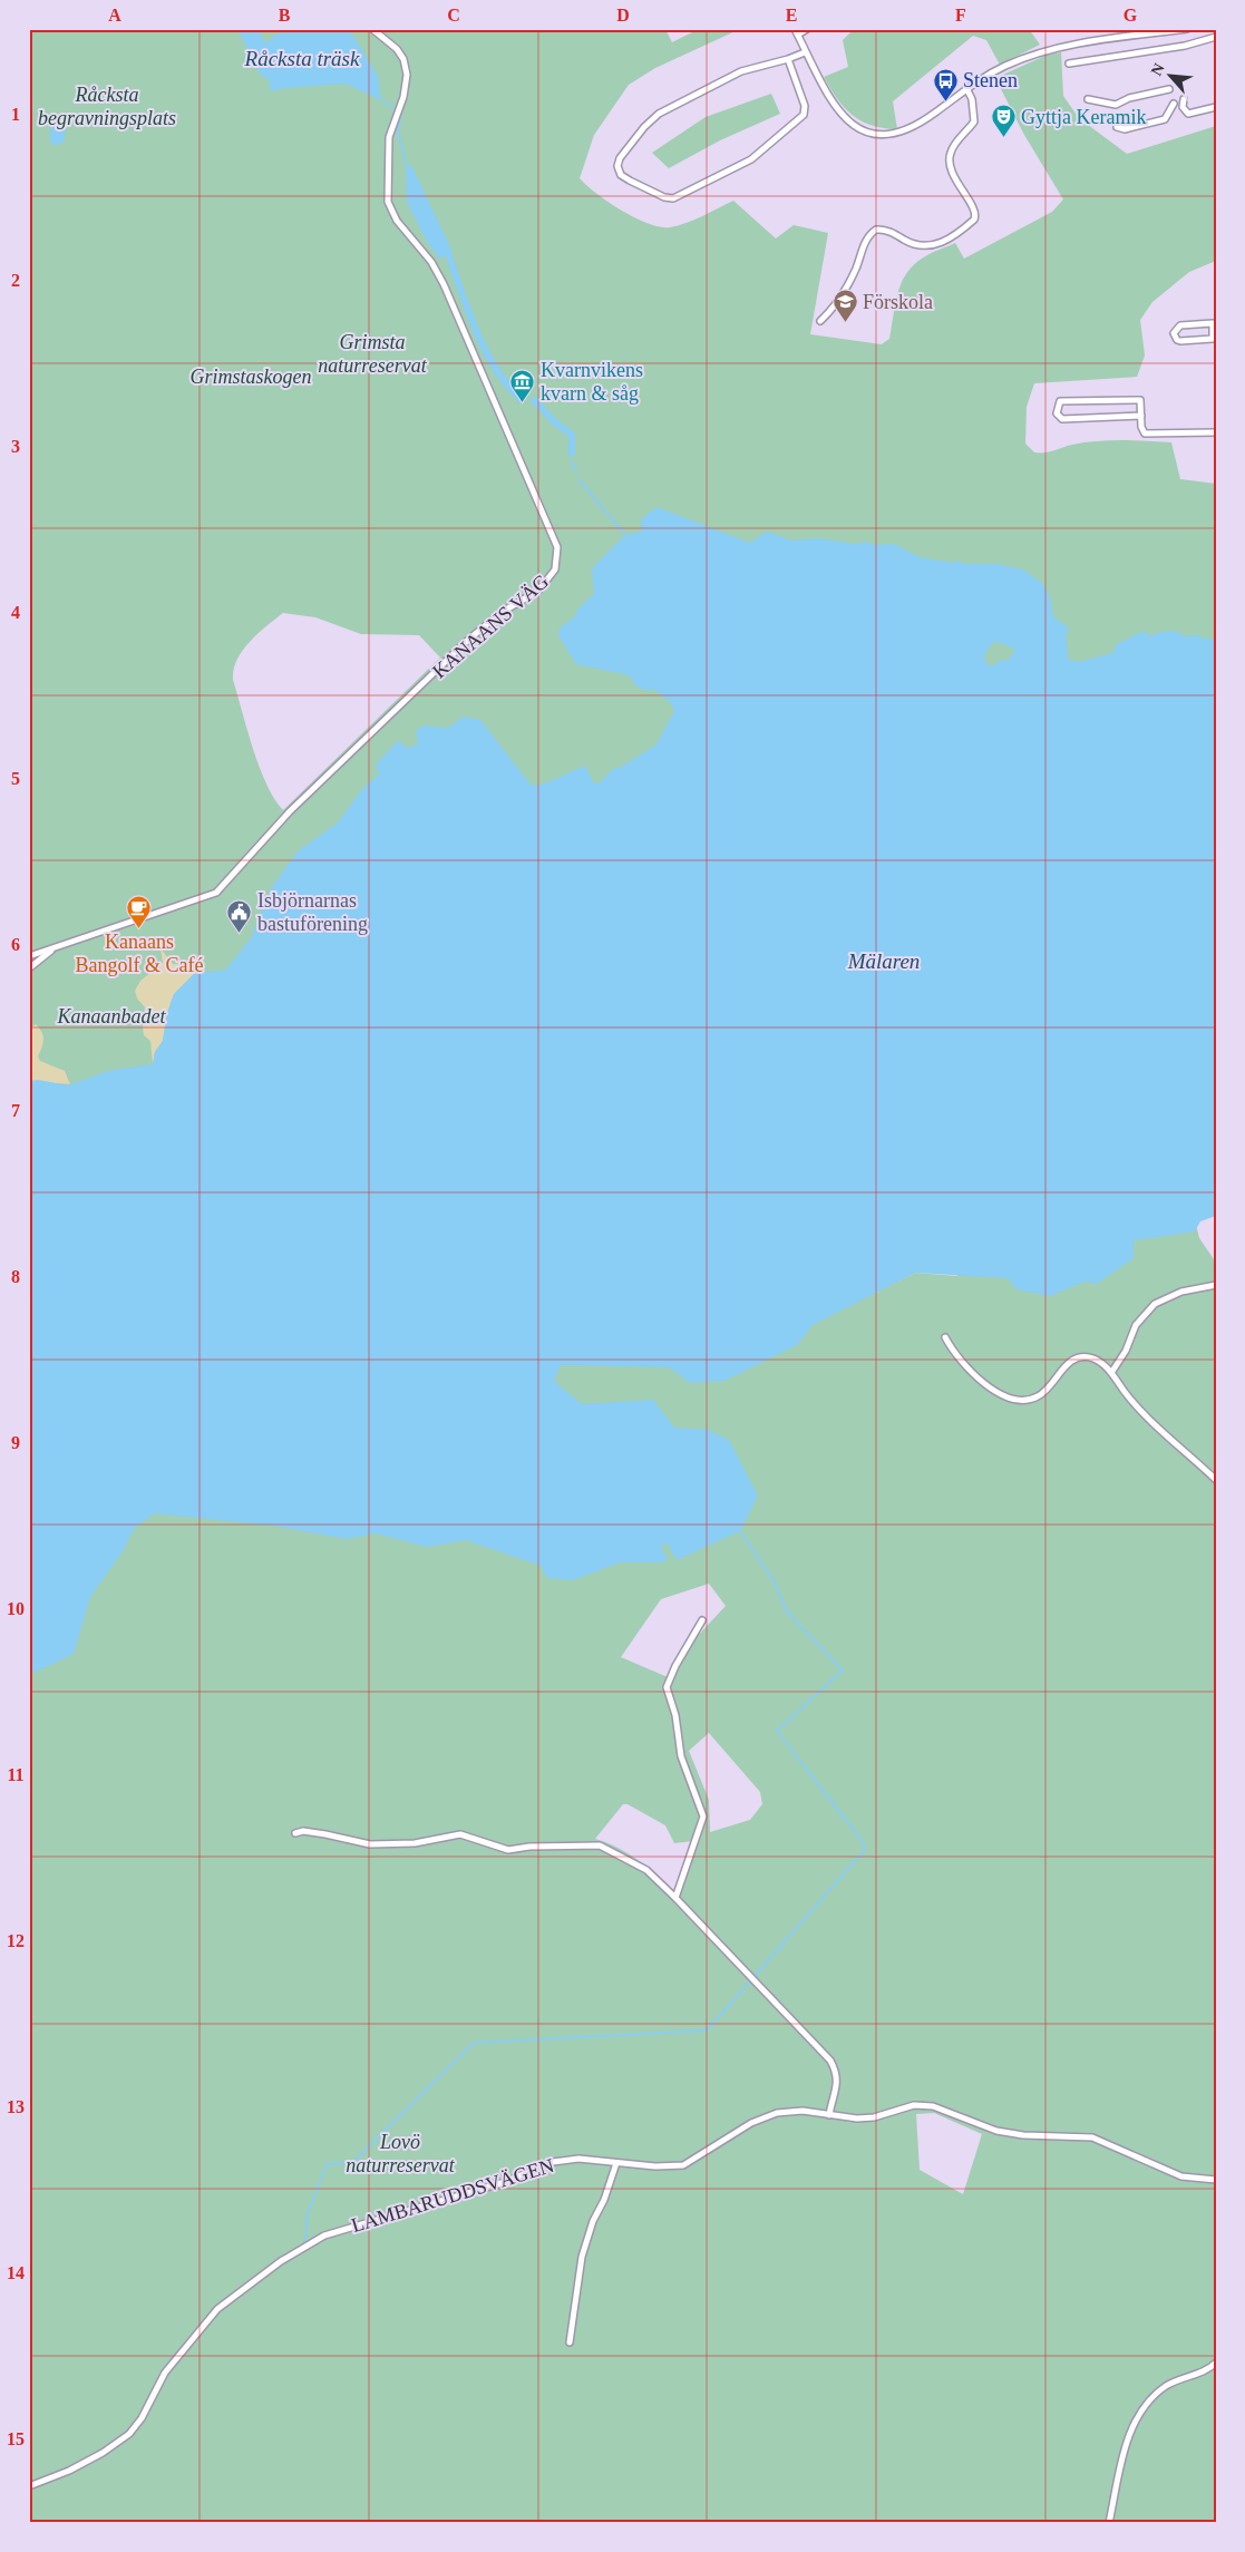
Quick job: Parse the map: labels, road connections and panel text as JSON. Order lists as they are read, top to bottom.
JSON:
{
  "streets": {
    "street": ["KANAANS VÄG", "LAMBARUDDSVÄGEN"]
  },
  "water": ["Råcksta träsk", "Mälaren"],
  "parks": [
    "Råcksta begravningsplats",
    "Grimsta naturreservat",
    "Grimstaskogen",
    "Kanaanbadet",
    "Lovö naturreservat"
  ],
  "places": {
    "bus stop": ["Stenen"],
    "theatre": ["Gyttja Keramik"],
    "school or university": ["Förskola"],
    "museum": ["Kvarnvikens kvarn & såg"],
    "cafe": ["Kanaans Bangolf & Café"],
    "public building": ["Isbjörnarnas bastuförening"]
  },
  "north": "top left",
  "grid": {
    "columns": [
      "A",
      "B",
      "C",
      "D",
      "E",
      "F",
      "G"
    ],
    "rows": [
      "1",
      "2",
      "3",
      "4",
      "5",
      "6",
      "7",
      "8",
      "9",
      "10",
      "11",
      "12",
      "13",
      "14",
      "15"
    ]
  }
}
